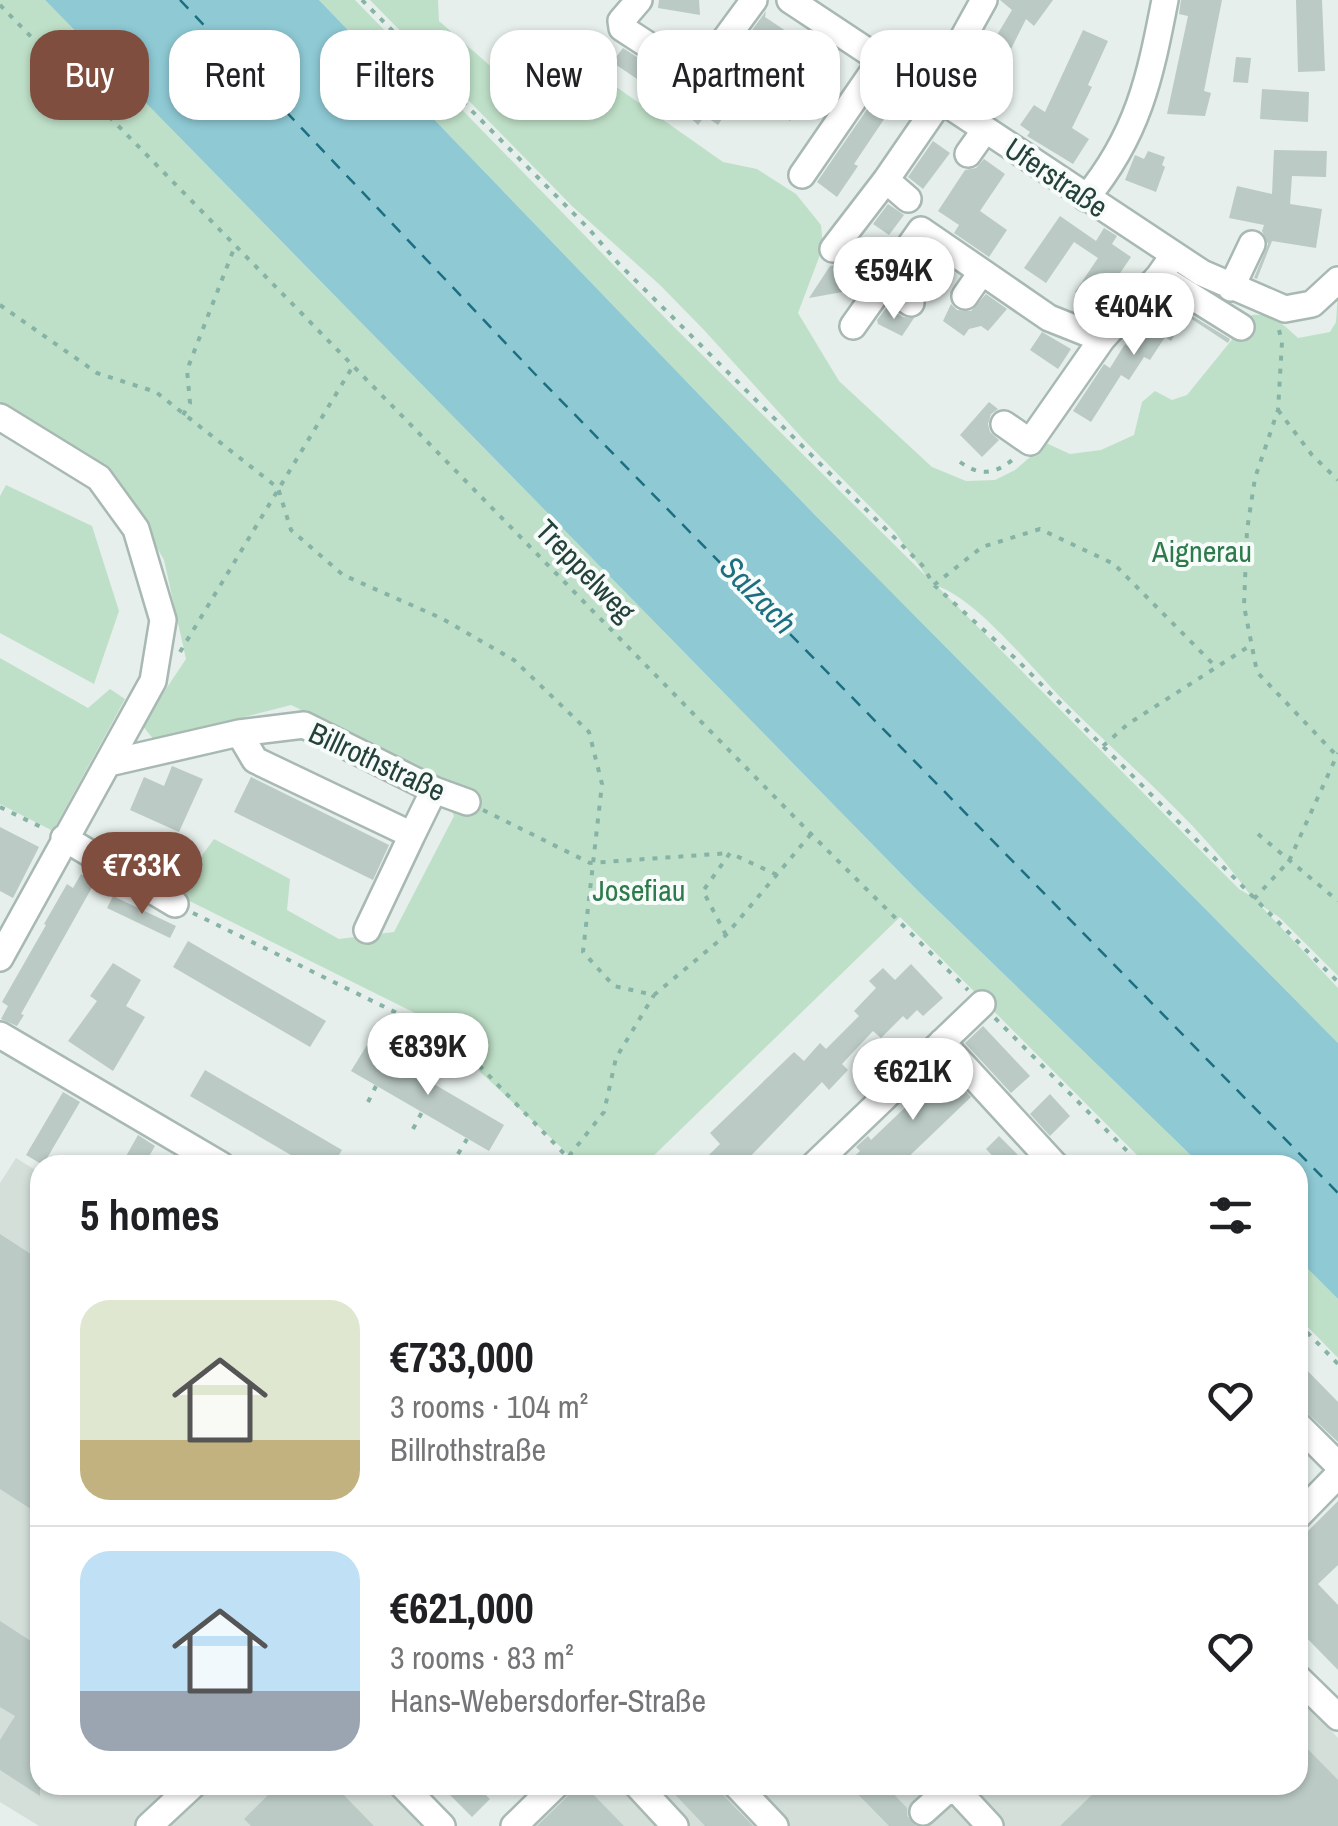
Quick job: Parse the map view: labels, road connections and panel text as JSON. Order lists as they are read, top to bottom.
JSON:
{
  "streets": {
    "street": ["Uferstraße", "Billrothstraße"],
    "path": ["Treppelweg"]
  },
  "water": ["Salzach"],
  "parks": ["Aignerau", "Josefiau"],
  "page": {
    "chip": [
      "Buy",
      "Rent",
      "Filters",
      "New",
      "Apartment",
      "House"
    ],
    "price": [
      "€594K",
      "€404K",
      "€733K",
      "€839K",
      "€621K"
    ],
    "heading": "5 homes",
    "list": [
      {
        "name": "€733,000",
        "note": "3 rooms · 104 m² · Billrothstraße"
      },
      {
        "name": "€621,000",
        "note": "3 rooms · 83 m² · Hans-Webersdorfer-Straße"
      }
    ]
  }
}
